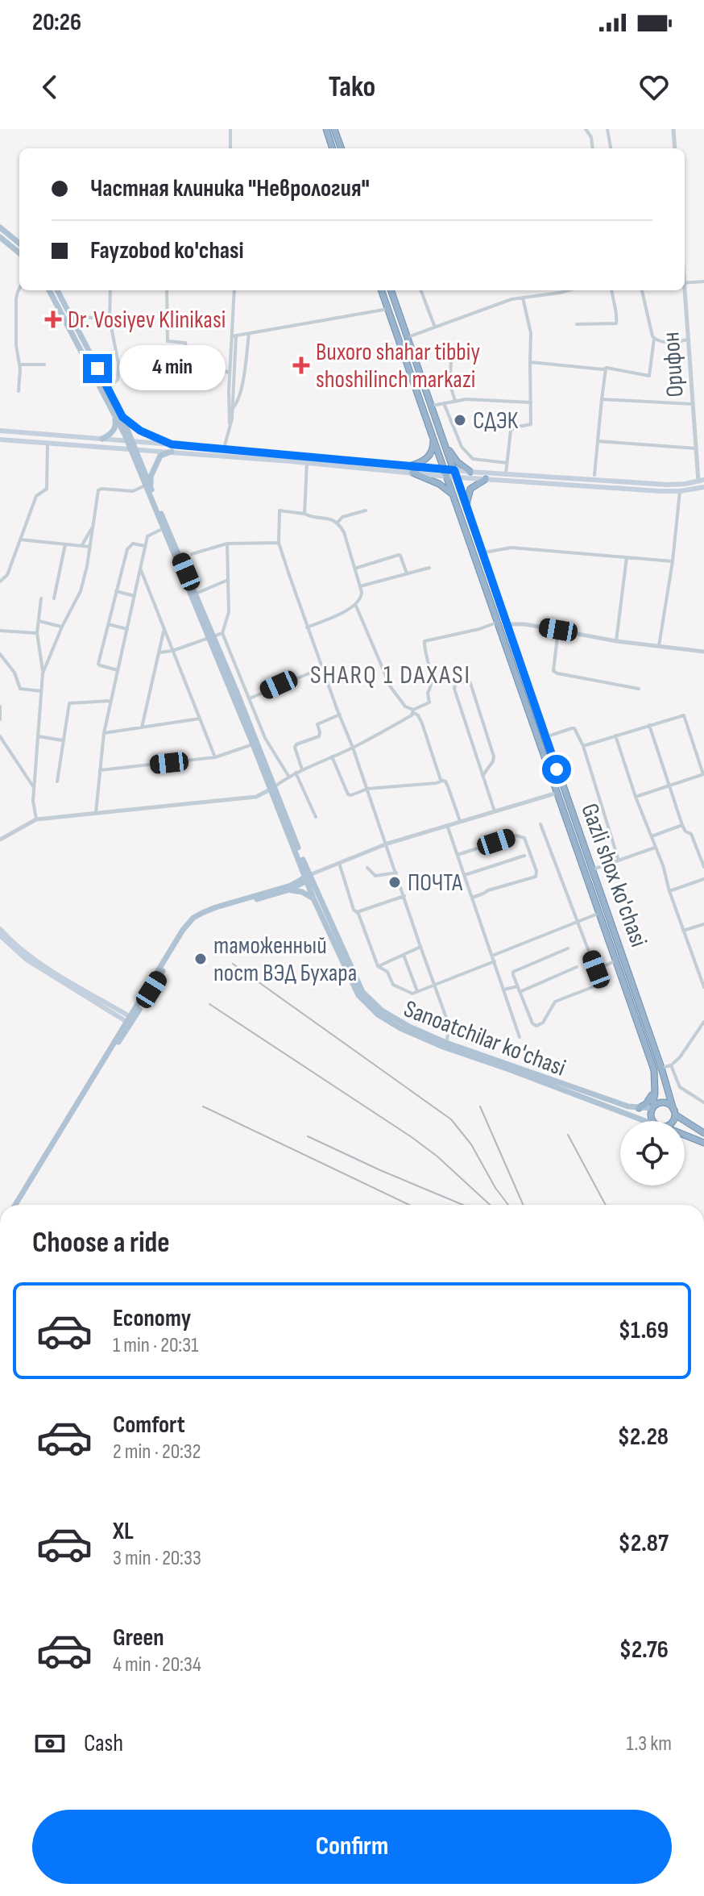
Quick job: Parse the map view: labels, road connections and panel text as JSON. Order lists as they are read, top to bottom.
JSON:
{
  "streets": {
    "highway": ["Gazli shox ko'chasi"],
    "main road": ["Sanoatchilar ko'chasi"],
    "street": ["Орифон"]
  },
  "districts": ["SHARQ 1 DAXASI"],
  "places": {
    "health": ["Dr. Vosiyev Klinikasi", "Buxoro shahar tibbiy shoshilinch markazi"],
    "other": ["СДЭК", "ПОЧТА", "таможенный пост ВЭД Бухара"]
  },
  "page": {
    "status": "20:26",
    "header": "Tako",
    "banner": ["Частная клиника \"Неврология\"", "Fayzobod ko'chasi"],
    "bubble": "4 min",
    "heading": "Choose a ride",
    "list": [
      {
        "name": "Economy",
        "note": "1 min · 20:31",
        "value": "$1.69"
      },
      {
        "name": "Comfort",
        "note": "2 min · 20:32",
        "value": "$2.28"
      },
      {
        "name": "XL",
        "note": "3 min · 20:33",
        "value": "$2.87"
      },
      {
        "name": "Green",
        "note": "4 min · 20:34",
        "value": "$2.76"
      }
    ],
    "pay": ["Cash", "1.3 km"],
    "buttons": "Confirm"
  }
}
